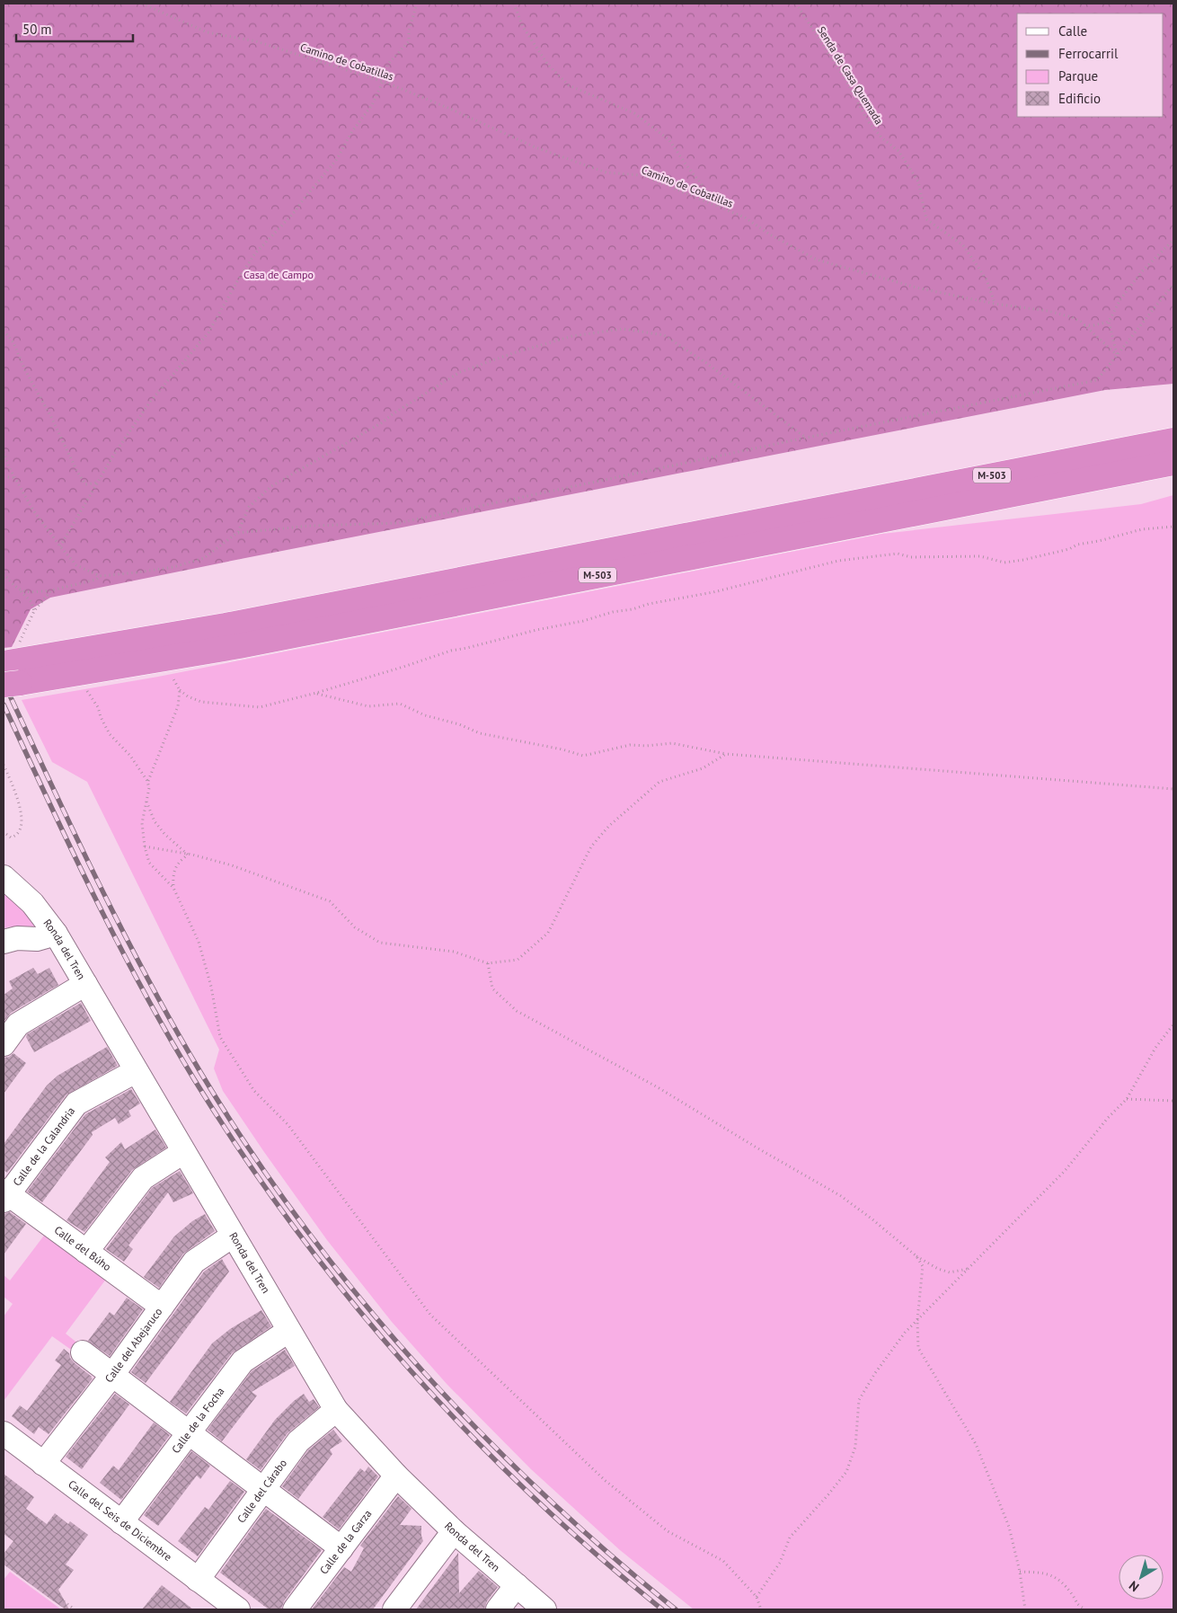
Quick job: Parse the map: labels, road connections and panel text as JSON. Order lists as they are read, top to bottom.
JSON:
{
  "streets": {
    "highway": ["M-503"],
    "street": [
      "Ronda del Tren",
      "Calle de la Calandria",
      "Calle del Búho",
      "Calle del Abejaruco",
      "Calle de la Focha",
      "Calle del Cárabo",
      "Calle del Seis de Diciembre",
      "Calle de la Garza"
    ],
    "path": ["Camino de Cobatillas", "Senda de Casa Quemada"]
  },
  "crossings": [
    ["Camino de Cobatillas", "Senda de Casa Quemada"],
    ["Ronda del Tren", "Calle de la Calandria"],
    ["Ronda del Tren", "Calle del Abejaruco"],
    ["Ronda del Tren", "Calle de la Focha"],
    ["Ronda del Tren", "Calle del Cárabo"],
    ["Ronda del Tren", "Calle de la Garza"],
    ["Calle de la Calandria", "Calle del Búho"],
    ["Calle del Búho", "Calle del Abejaruco"],
    ["Calle del Abejaruco", "Calle del Seis de Diciembre"],
    ["Calle de la Focha", "Calle del Seis de Diciembre"],
    ["Calle del Cárabo", "Calle del Seis de Diciembre"]
  ],
  "parks": ["Casa de Campo"],
  "legend": [
    "Calle",
    "Ferrocarril",
    "Parque",
    "Edificio"
  ],
  "scale_bar": "50 m",
  "north": "bottom left"
}
